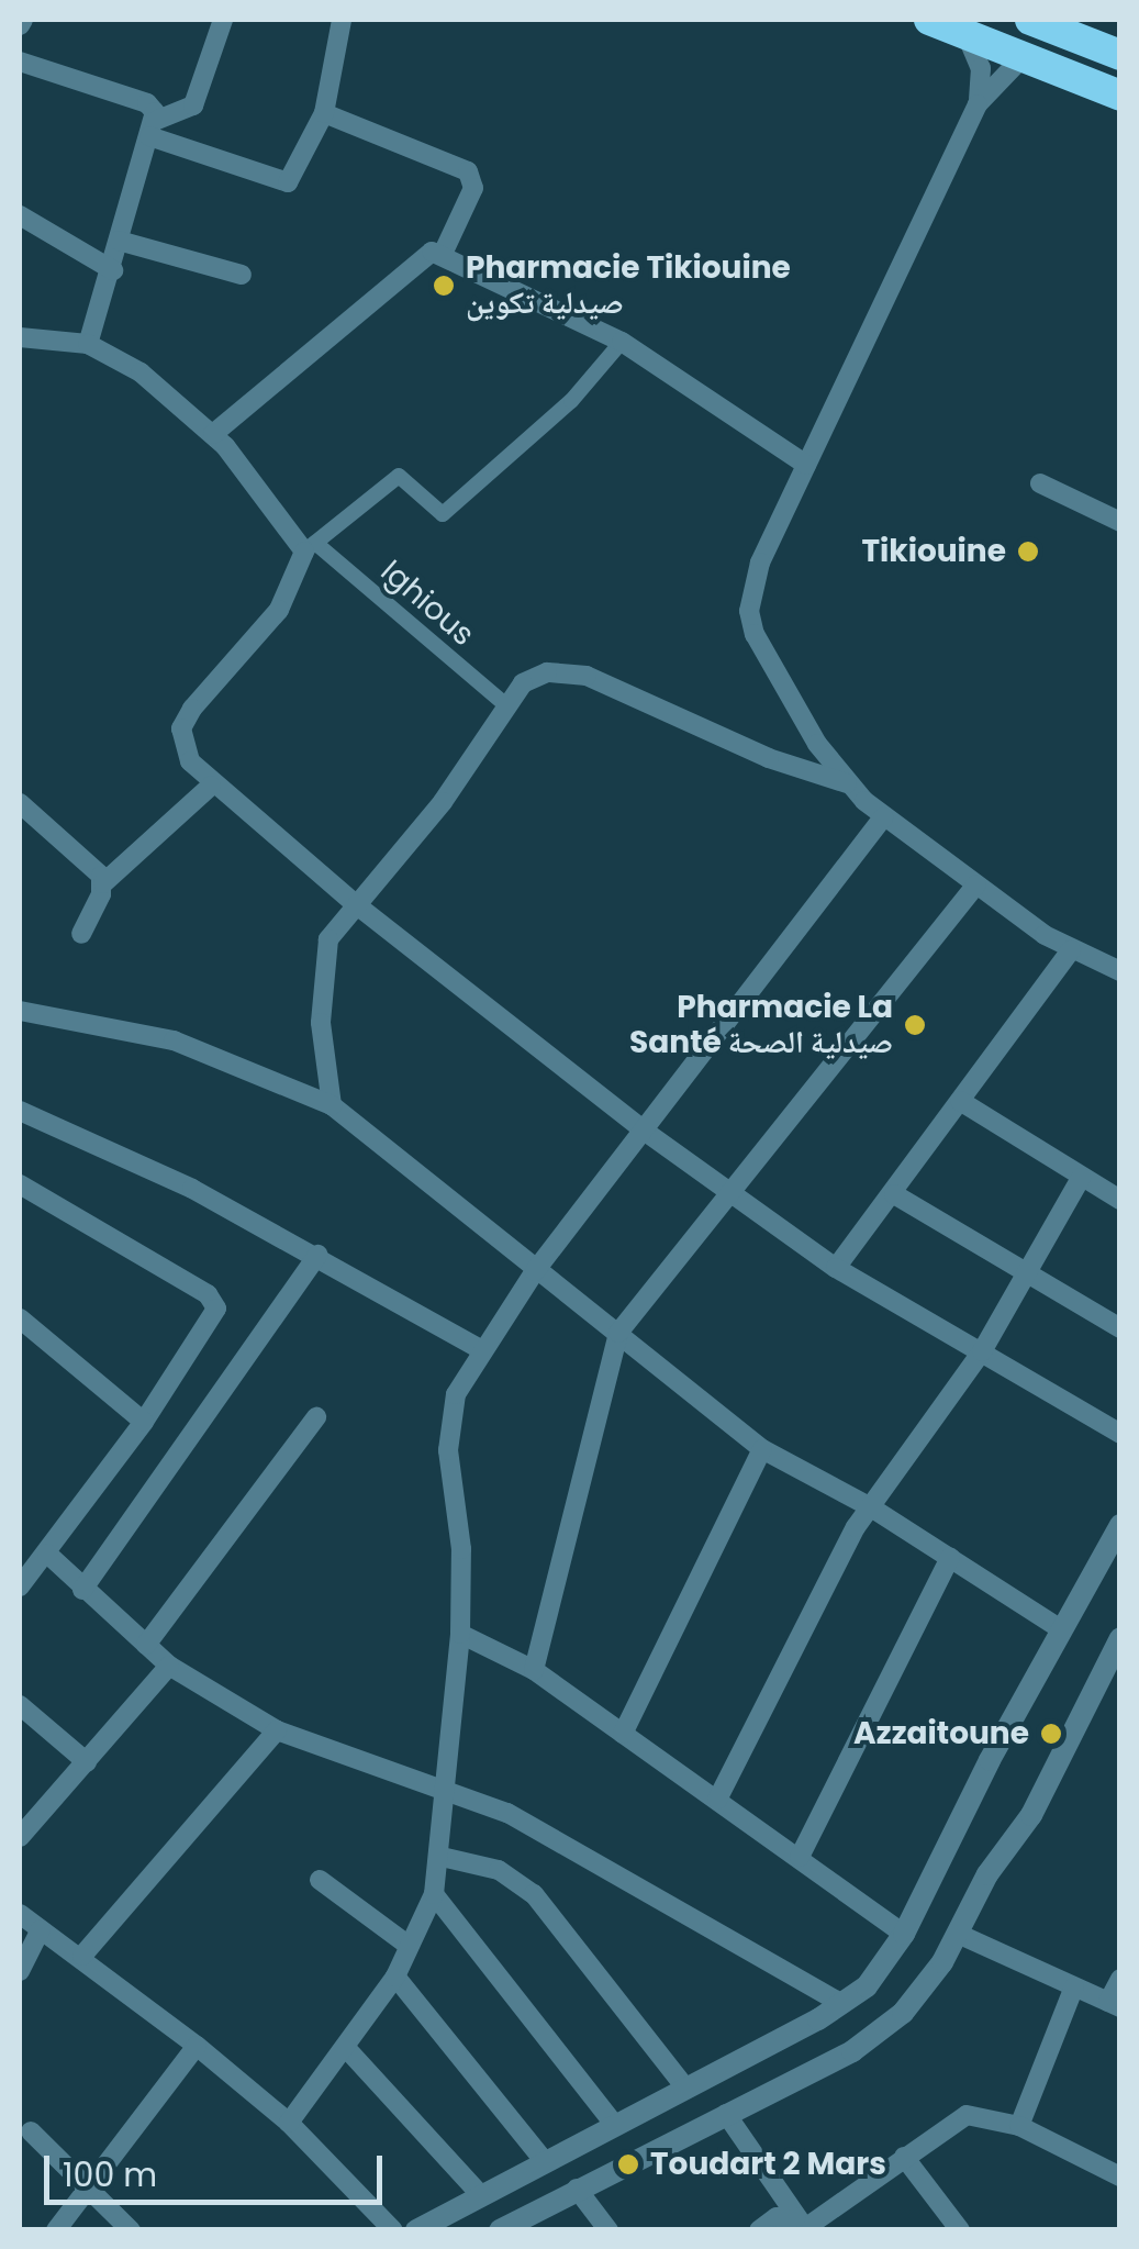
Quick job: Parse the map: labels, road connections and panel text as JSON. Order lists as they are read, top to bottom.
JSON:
{
  "streets": {
    "street": ["Ighious"]
  },
  "places": [
    "Pharmacie Tikiouine صيدلية تكوين",
    "Tikiouine",
    "Pharmacie La Santé صيدلية الصحة",
    "Azzaitoune",
    "Toudart 2 Mars"
  ],
  "scale_bar": "100 m"
}
